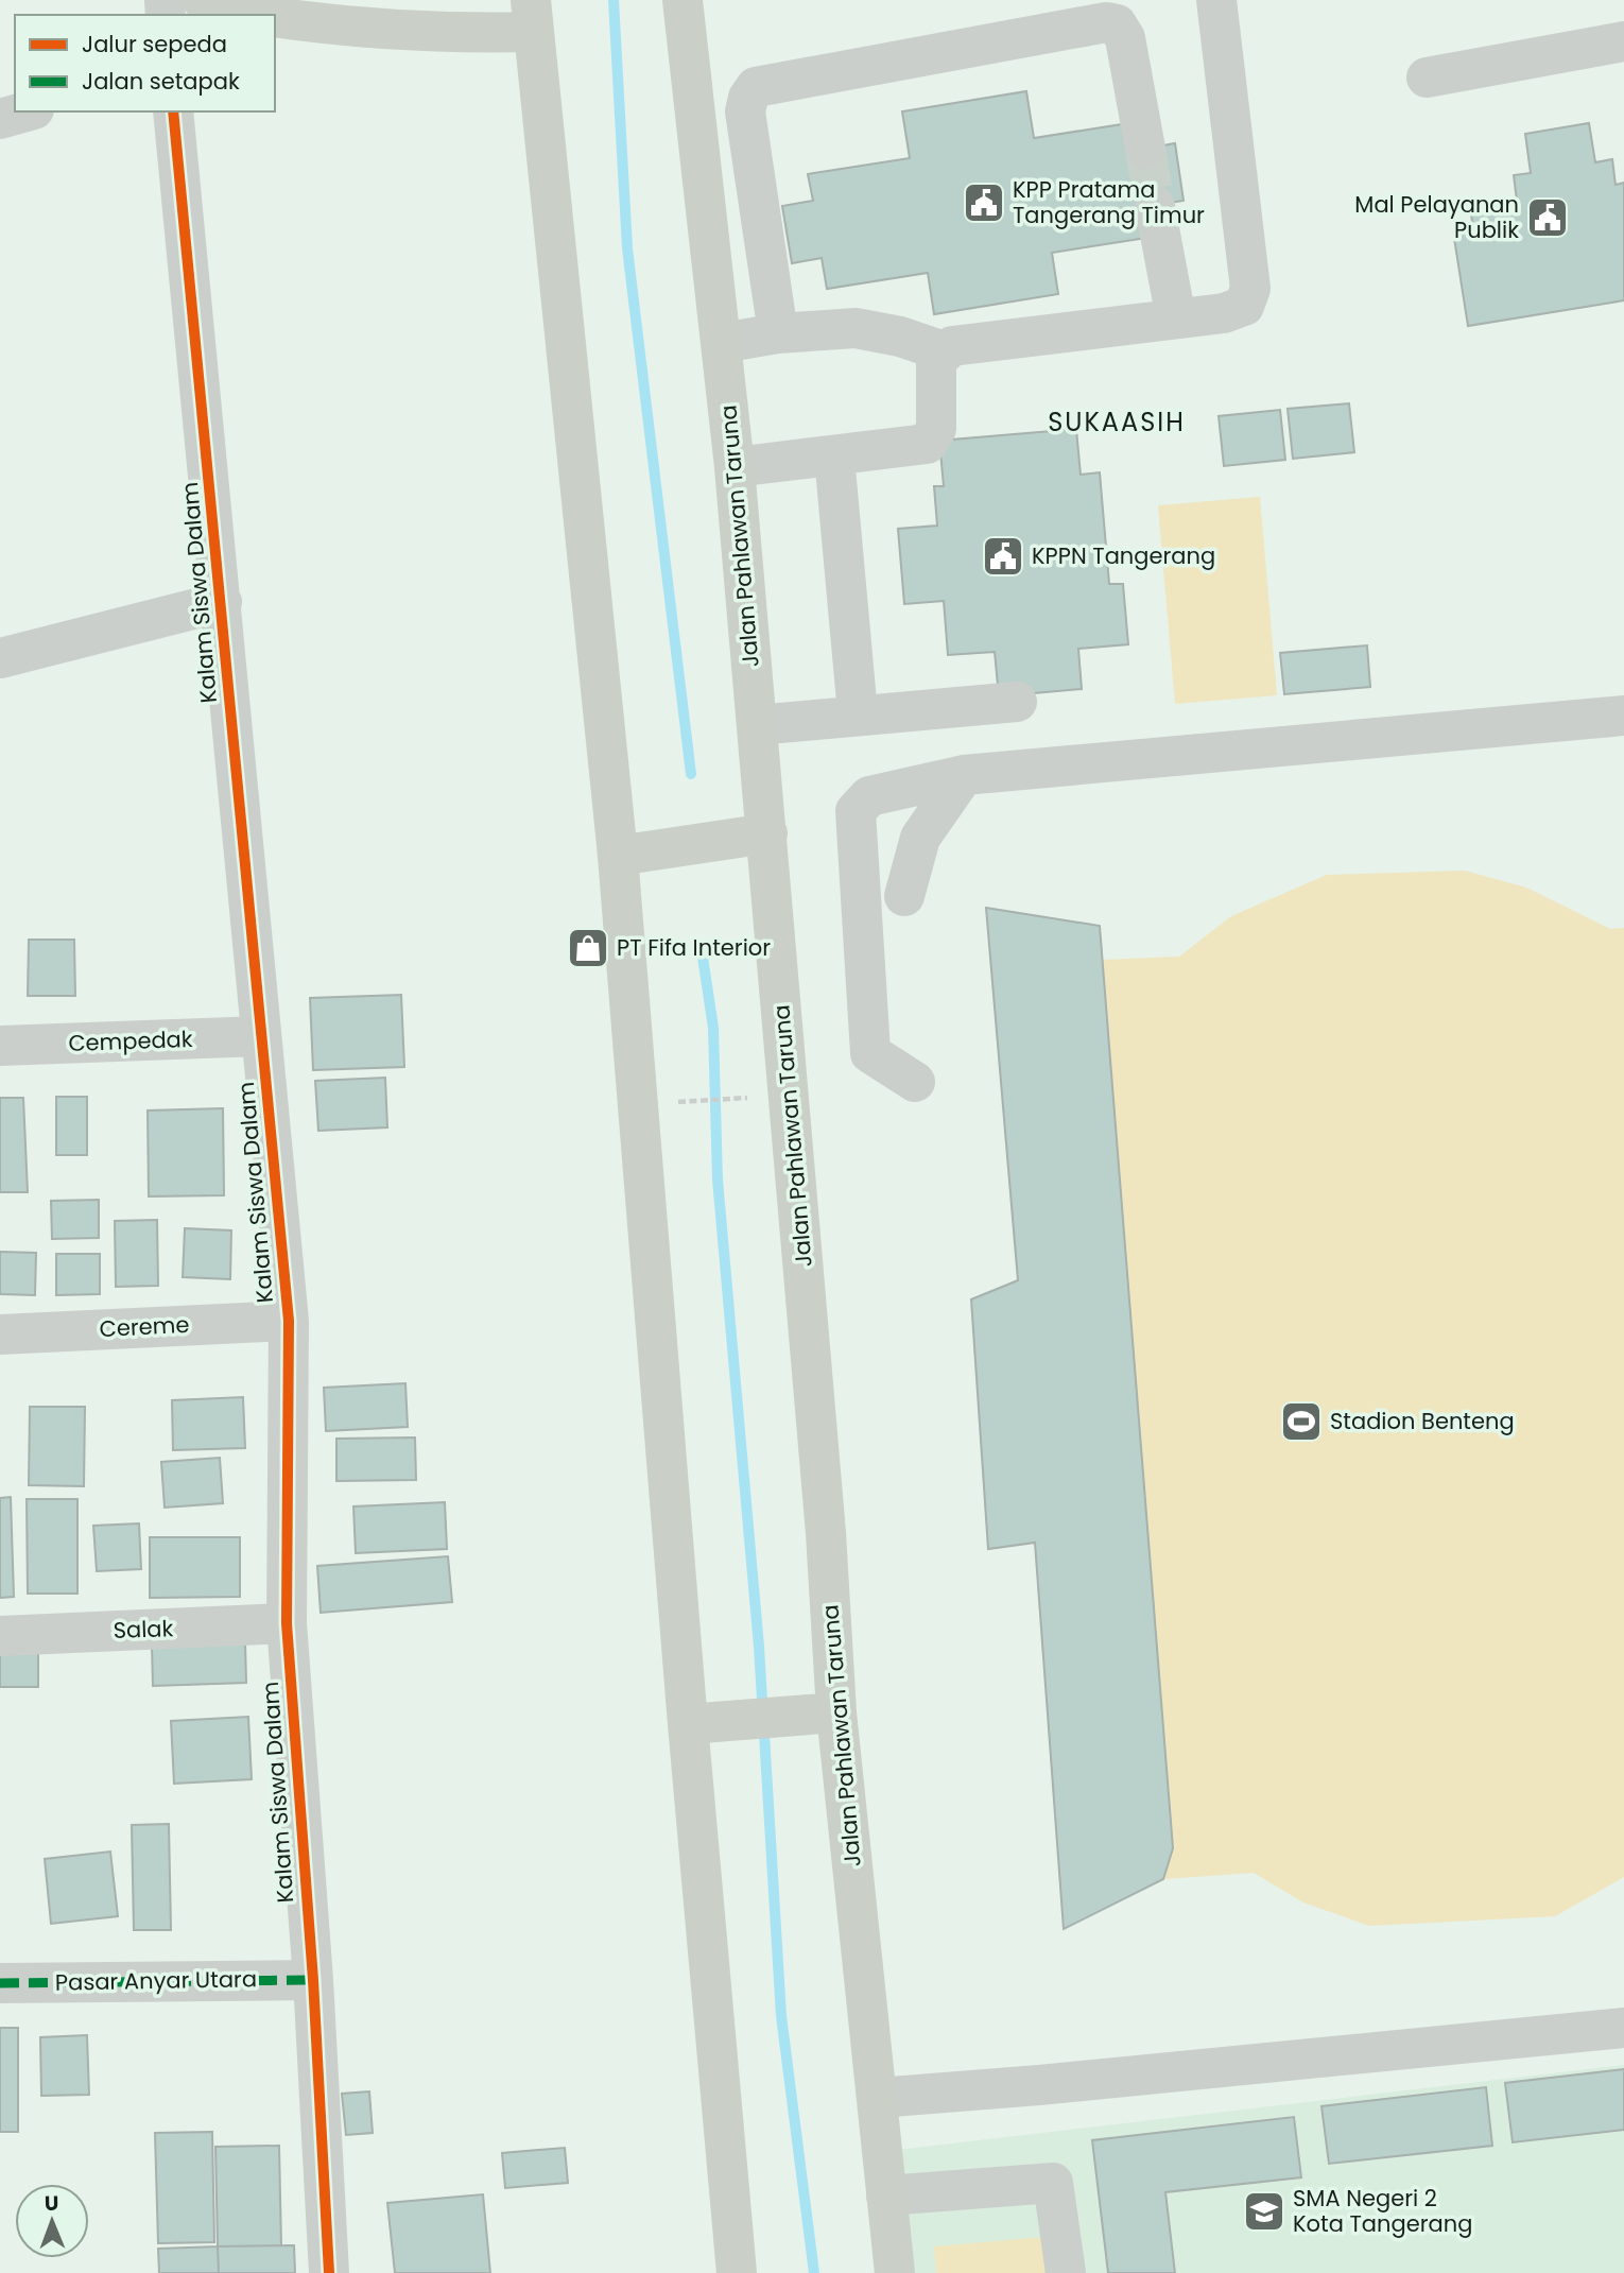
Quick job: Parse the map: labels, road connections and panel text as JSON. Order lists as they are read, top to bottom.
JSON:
{
  "streets": {
    "main road": ["Jalan Pahlawan Taruna"],
    "street": [
      "Kalam Siswa Dalam",
      "Cempedak",
      "Cereme",
      "Salak",
      "Pasar Anyar Utara"
    ]
  },
  "crossings": [
    ["Kalam Siswa Dalam", "Cempedak"],
    ["Kalam Siswa Dalam", "Cereme"],
    ["Kalam Siswa Dalam", "Salak"],
    ["Kalam Siswa Dalam", "Pasar Anyar Utara"]
  ],
  "districts": ["SUKAASIH"],
  "places": {
    "public building": ["KPP Pratama Tangerang Timur", "Mal Pelayanan Publik", "KPPN Tangerang"],
    "shop": ["PT Fifa Interior"],
    "sports": ["Stadion Benteng"],
    "school or university": ["SMA Negeri 2 Kota Tangerang"]
  },
  "legend": ["Jalur sepeda", "Jalan setapak"],
  "north": "top"
}
